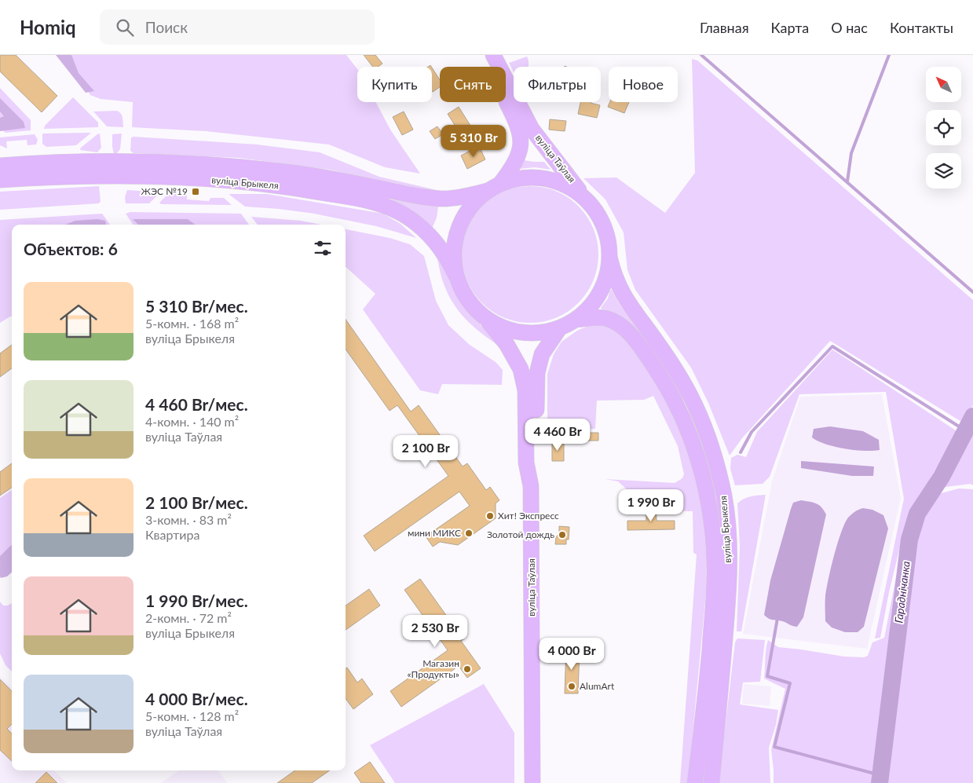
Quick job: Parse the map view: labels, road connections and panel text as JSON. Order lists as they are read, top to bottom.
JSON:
{
  "streets": {
    "main road": ["вуліца Таўлая", "вуліца Брыкеля"]
  },
  "crossings": [
    ["вуліца Таўлая", "вуліца Брыкеля"]
  ],
  "water": ["Гараднічанка"],
  "places": {
    "transit": ["ЖЭС №19"],
    "other": [
      "Хит! Экспресс",
      "мини МИКС",
      "Золотой дождь",
      "Магазин «Продукты»",
      "AlumArt"
    ]
  },
  "north": "top left",
  "page": {
    "header": "Homiq",
    "search": "Поиск",
    "nav": [
      "Главная",
      "Карта",
      "О нас",
      "Контакты"
    ],
    "chip": [
      "Купить",
      "Снять",
      "Фильтры",
      "Новое"
    ],
    "price": [
      "5 310 Br",
      "4 460 Br",
      "2 100 Br",
      "1 990 Br",
      "2 530 Br",
      "4 000 Br"
    ],
    "heading": "Объектов: 6",
    "list": [
      {
        "name": "5 310 Br/мес.",
        "note": "5-комн. · 168 m² · вуліца Брыкеля"
      },
      {
        "name": "4 460 Br/мес.",
        "note": "4-комн. · 140 m² · вуліца Таўлая"
      },
      {
        "name": "2 100 Br/мес.",
        "note": "3-комн. · 83 m² · Квартира"
      },
      {
        "name": "1 990 Br/мес.",
        "note": "2-комн. · 72 m² · вуліца Брыкеля"
      },
      {
        "name": "4 000 Br/мес.",
        "note": "5-комн. · 128 m² · вуліца Таўлая"
      }
    ]
  }
}
